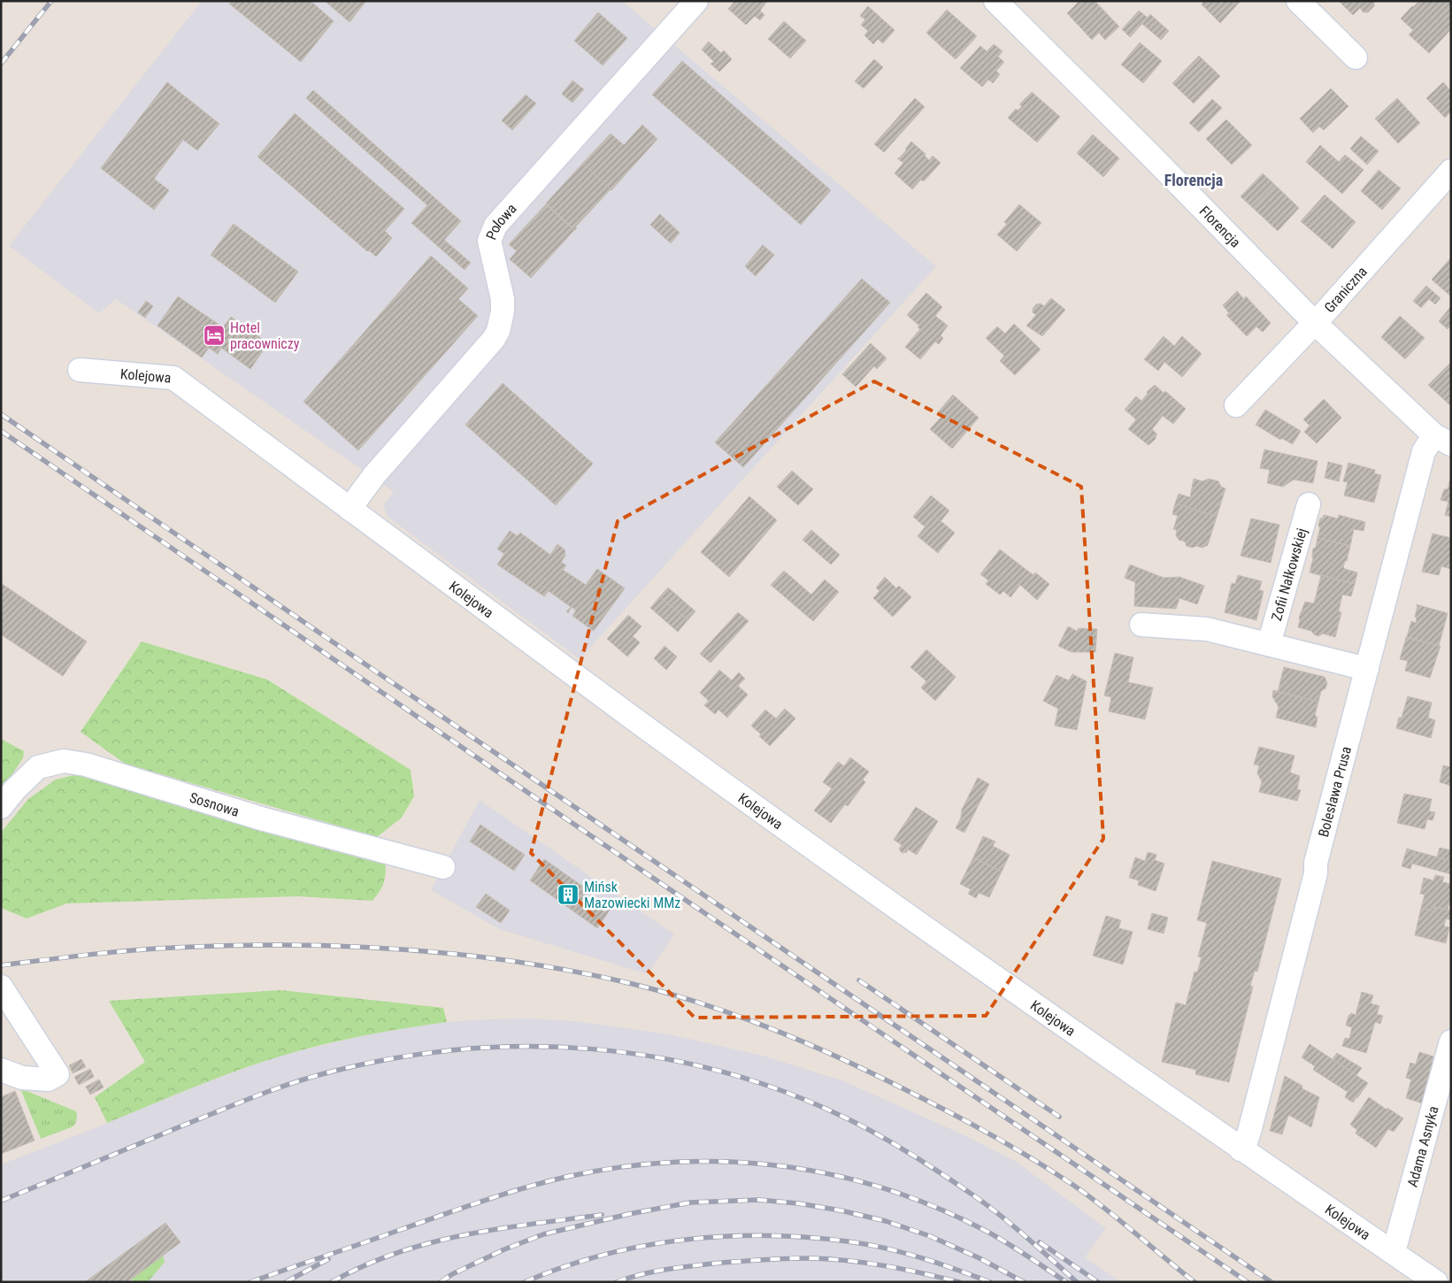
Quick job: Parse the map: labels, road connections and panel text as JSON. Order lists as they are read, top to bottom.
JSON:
{
  "streets": {
    "street": [
      "Polowa",
      "Florencja",
      "Graniczna",
      "Kolejowa",
      "Zofii Nałkowskiej",
      "Bolesława Prusa",
      "Sosnowa",
      "Adama Asnyka"
    ]
  },
  "crossings": [
    ["Polowa", "Kolejowa"],
    ["Florencja", "Graniczna"],
    ["Florencja", "Bolesława Prusa"],
    ["Kolejowa", "Bolesława Prusa"],
    ["Kolejowa", "Adama Asnyka"]
  ],
  "districts": ["Florencja"],
  "places": {
    "hotel": ["Hotel pracowniczy"],
    "building": ["Mińsk Mazowiecki MMz"]
  }
}
